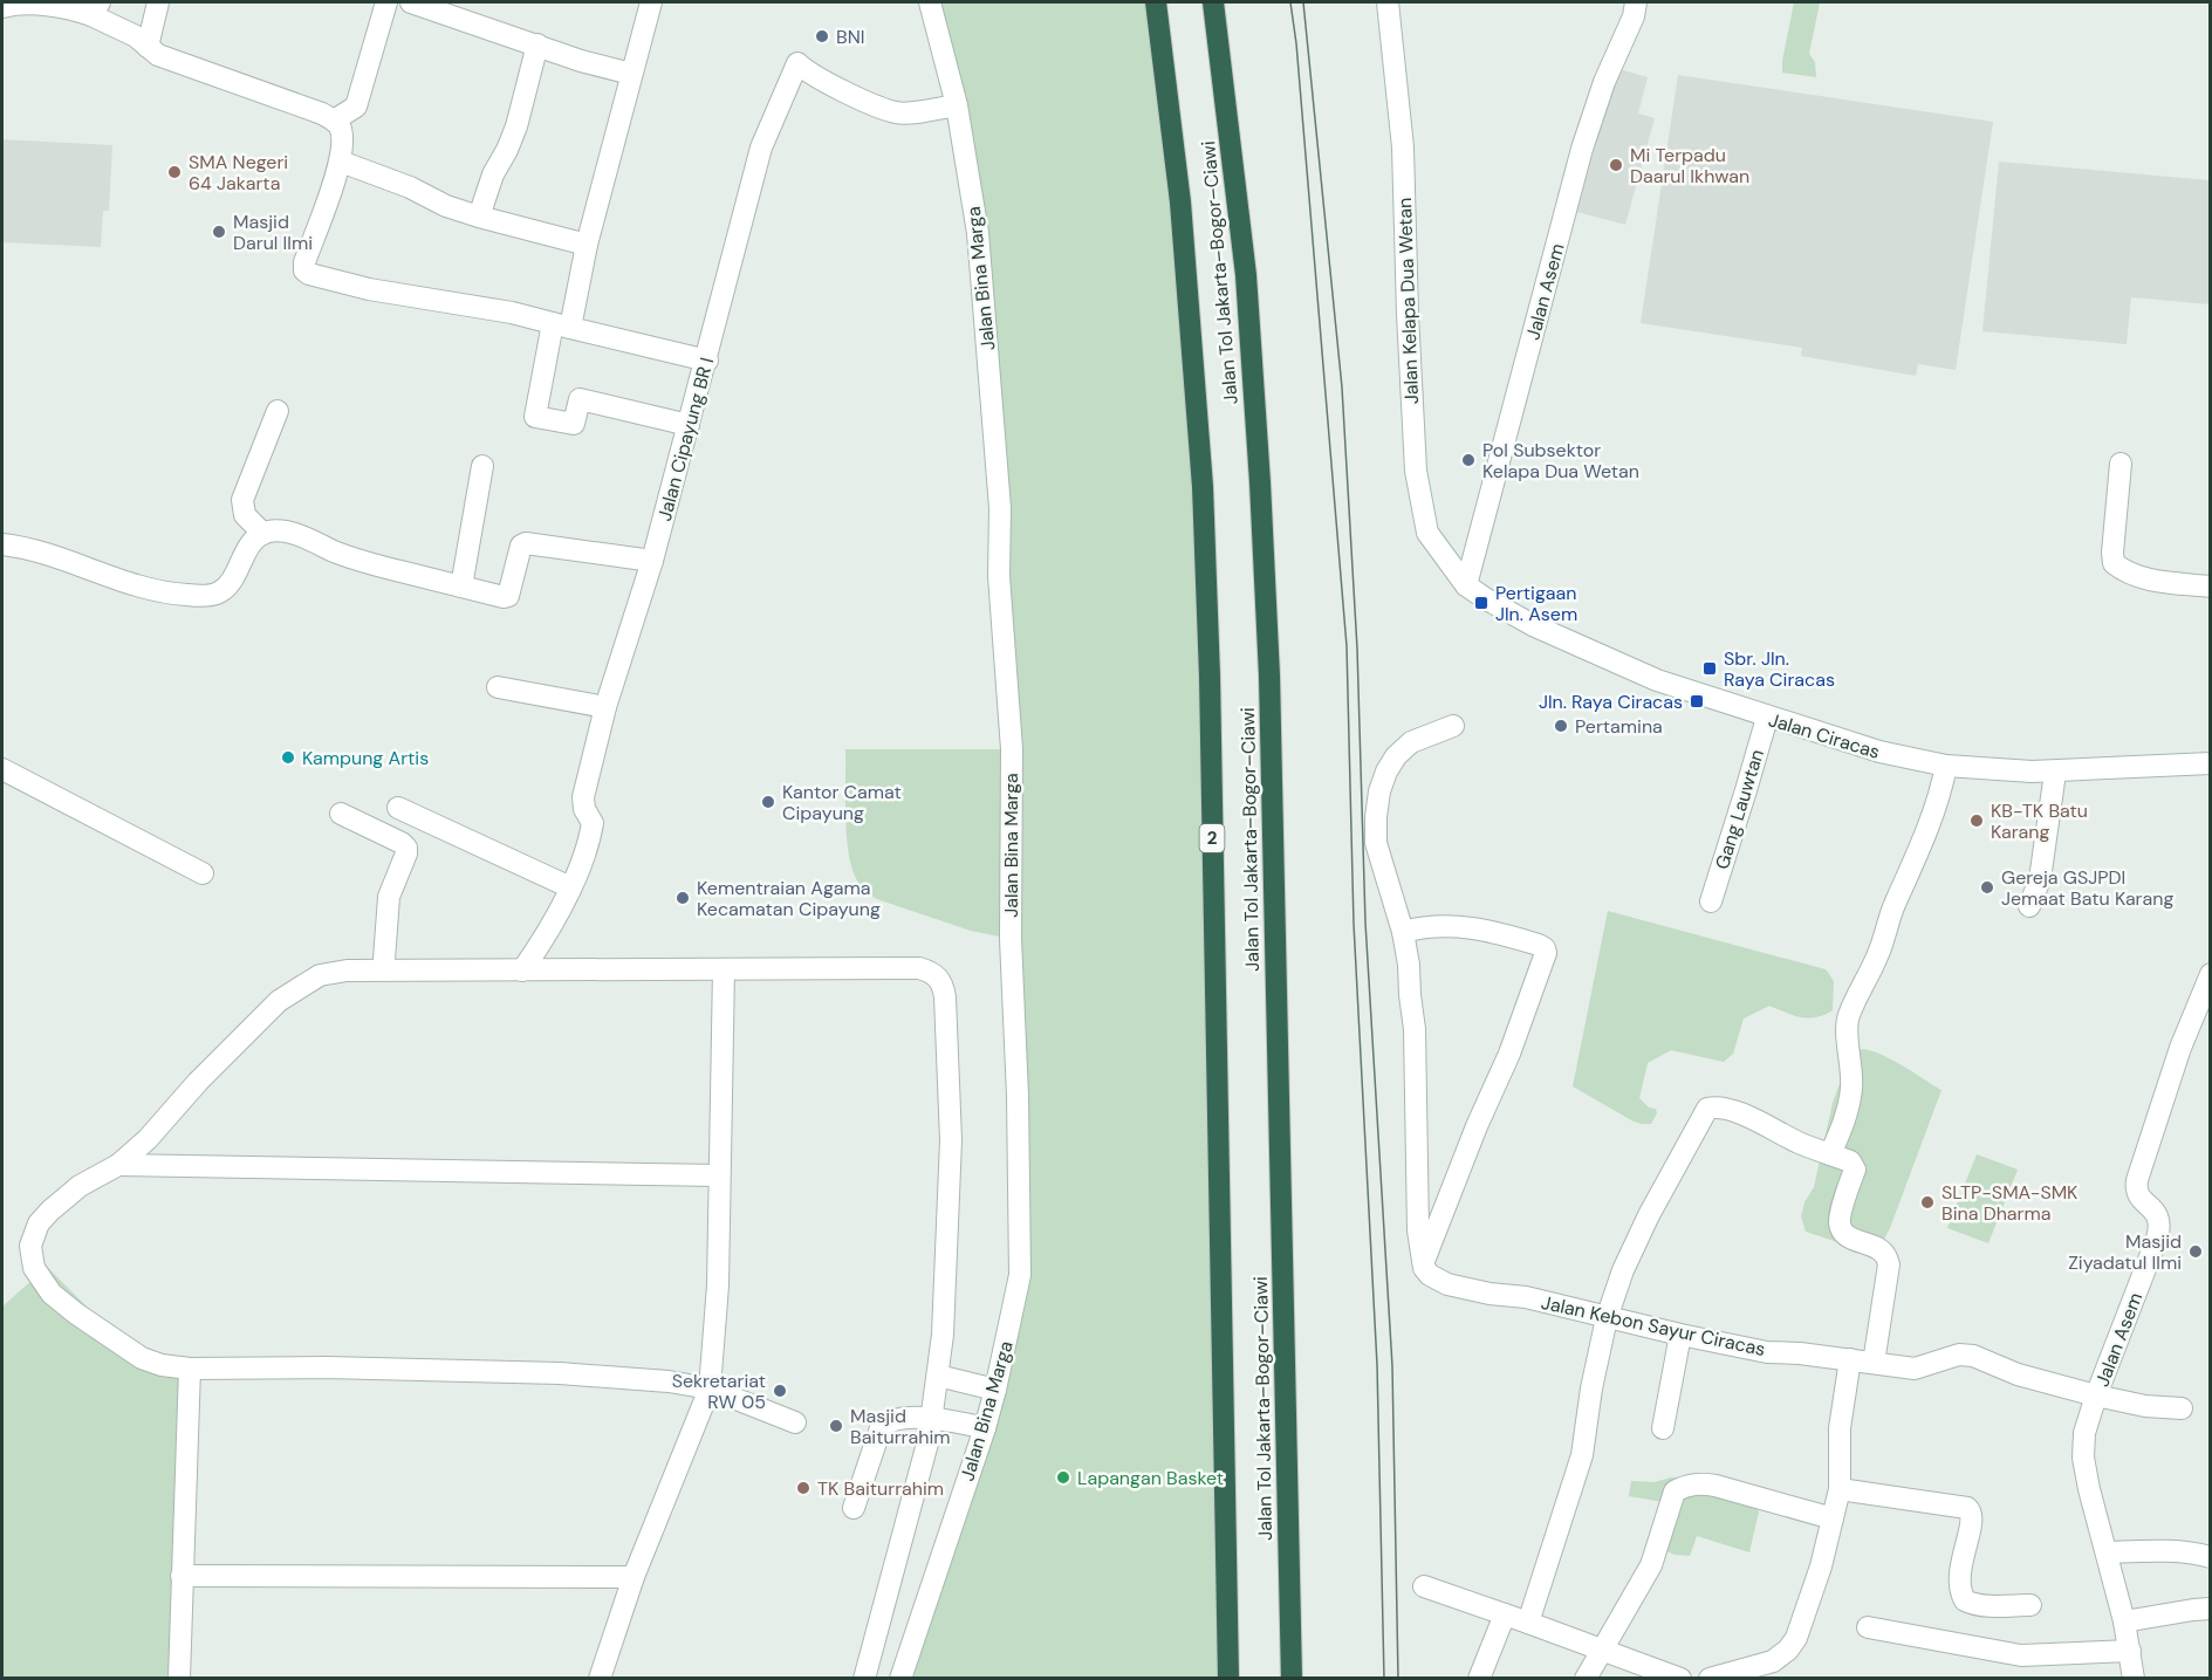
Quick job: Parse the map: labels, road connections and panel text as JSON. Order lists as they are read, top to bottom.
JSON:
{
  "streets": {
    "highway": ["Jalan Tol Jakarta–Bogor–Ciawi", "2"],
    "street": [
      "Jalan Bina Marga",
      "Jalan Asem",
      "Jalan Kelapa Dua Wetan",
      "Jalan Cipayung BR I",
      "Jalan Ciracas",
      "Gang Lauwtan",
      "Jalan Kebon Sayur Ciracas"
    ]
  },
  "crossings": [
    ["Jalan Bina Marga", "Jalan Cipayung BR I"],
    ["Jalan Asem", "Jalan Kelapa Dua Wetan"],
    ["Jalan Asem", "Jalan Ciracas"],
    ["Jalan Asem", "Jalan Kebon Sayur Ciracas"],
    ["Jalan Kelapa Dua Wetan", "Jalan Ciracas"],
    ["Jalan Ciracas", "Gang Lauwtan"]
  ],
  "places": {
    "other": [
      "BNI",
      "Mi Terpadu Daarul Ikhwan",
      "SMA Negeri 64 Jakarta",
      "Masjid Darul Ilmi",
      "Pol Subsektor Kelapa Dua Wetan",
      "Pertamina",
      "Kampung Artis",
      "Kantor Camat Cipayung",
      "KB-TK Batu Karang",
      "Gereja GSJPDI Jemaat Batu Karang",
      "Kementraian Agama Kecamatan Cipayung",
      "SLTP-SMA-SMK Bina Dharma",
      "Masjid Ziyadatul Ilmi",
      "Sekretariat RW 05",
      "Masjid Baiturrahim",
      "Lapangan Basket",
      "TK Baiturrahim"
    ],
    "transit": ["Pertigaan Jln. Asem", "Sbr. Jln. Raya Ciracas", "Jln. Raya Ciracas"]
  }
}
